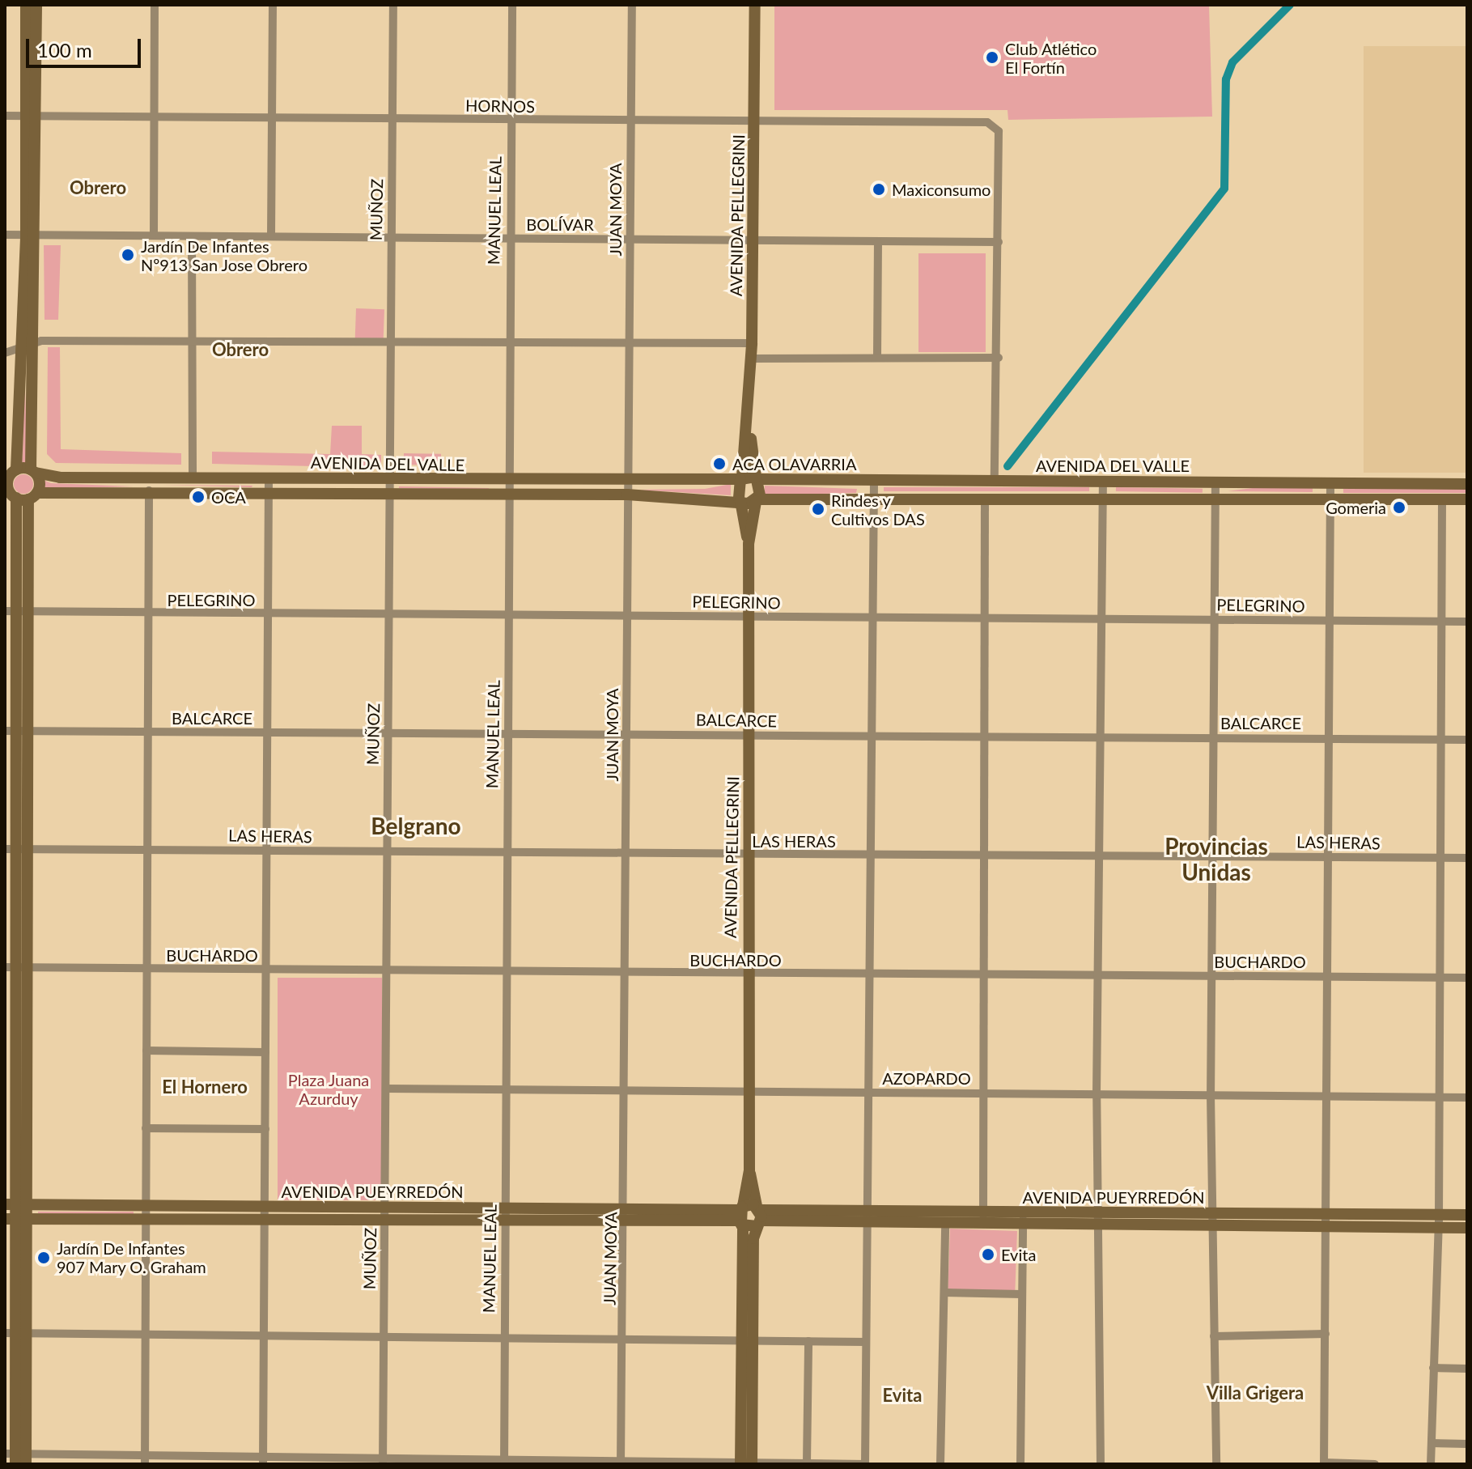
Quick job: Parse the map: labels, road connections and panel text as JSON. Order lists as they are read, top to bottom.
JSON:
{
  "streets": {
    "main road": ["AVENIDA PELLEGRINI", "AVENIDA DEL VALLE", "AVENIDA PUEYRREDÓN"],
    "street": [
      "HORNOS",
      "MUÑOZ",
      "JUAN MOYA",
      "MANUEL LEAL",
      "BOLÍVAR",
      "PELEGRINO",
      "BALCARCE",
      "LAS HERAS",
      "BUCHARDO",
      "AZOPARDO"
    ]
  },
  "crossings": [
    ["HORNOS", "MUÑOZ"],
    ["HORNOS", "JUAN MOYA"],
    ["HORNOS", "MANUEL LEAL"],
    ["HORNOS", "AVENIDA PELLEGRINI"],
    ["HORNOS", "BOLÍVAR"],
    ["MUÑOZ", "BOLÍVAR"],
    ["MUÑOZ", "AVENIDA DEL VALLE"],
    ["MUÑOZ", "PELEGRINO"],
    ["MUÑOZ", "BALCARCE"],
    ["MUÑOZ", "LAS HERAS"],
    ["MUÑOZ", "BUCHARDO"],
    ["MUÑOZ", "AZOPARDO"],
    ["MUÑOZ", "AVENIDA PUEYRREDÓN"],
    ["JUAN MOYA", "BOLÍVAR"],
    ["JUAN MOYA", "AVENIDA DEL VALLE"],
    ["JUAN MOYA", "PELEGRINO"],
    ["JUAN MOYA", "BALCARCE"],
    ["JUAN MOYA", "LAS HERAS"],
    ["JUAN MOYA", "BUCHARDO"],
    ["JUAN MOYA", "AZOPARDO"],
    ["JUAN MOYA", "AVENIDA PUEYRREDÓN"],
    ["MANUEL LEAL", "BOLÍVAR"],
    ["MANUEL LEAL", "AVENIDA DEL VALLE"],
    ["MANUEL LEAL", "PELEGRINO"],
    ["MANUEL LEAL", "BALCARCE"],
    ["MANUEL LEAL", "LAS HERAS"],
    ["MANUEL LEAL", "BUCHARDO"],
    ["MANUEL LEAL", "AZOPARDO"],
    ["MANUEL LEAL", "AVENIDA PUEYRREDÓN"],
    ["AVENIDA PELLEGRINI", "BOLÍVAR"],
    ["AVENIDA PELLEGRINI", "AVENIDA DEL VALLE"],
    ["AVENIDA PELLEGRINI", "PELEGRINO"],
    ["AVENIDA PELLEGRINI", "BALCARCE"],
    ["AVENIDA PELLEGRINI", "LAS HERAS"],
    ["AVENIDA PELLEGRINI", "BUCHARDO"],
    ["AVENIDA PELLEGRINI", "AZOPARDO"],
    ["AVENIDA PELLEGRINI", "AVENIDA PUEYRREDÓN"]
  ],
  "districts": [
    "Obrero",
    "Obrero",
    "Belgrano",
    "Provincias Unidas",
    "El Hornero",
    "Villa Grigera",
    "Evita"
  ],
  "parks": ["Plaza Juana Azurduy"],
  "places": [
    "Club Atlético El Fortín",
    "Maxiconsumo",
    "Jardín De Infantes Nº913 San Jose Obrero",
    "ACA OLAVARRIA",
    "OCA",
    "Gomeria",
    "Rindes y Cultivos DAS",
    "Evita",
    "Jardín De Infantes 907 Mary O. Graham"
  ],
  "scale_bar": "100 m"
}
